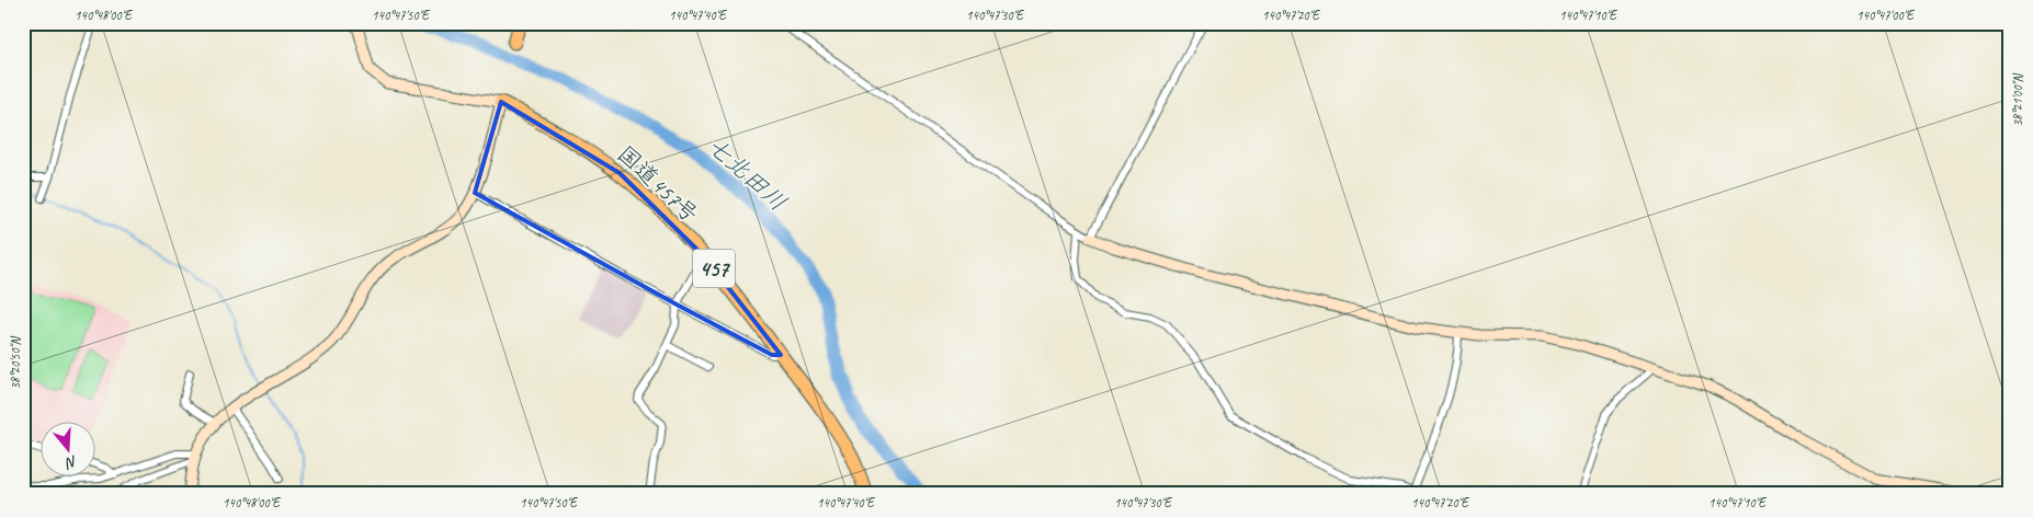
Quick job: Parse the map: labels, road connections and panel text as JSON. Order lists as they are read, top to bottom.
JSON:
{
  "streets": {
    "highway": ["国道457号", "457"]
  },
  "water": ["七北田川"],
  "north": "bottom",
  "coordinates": [
    "140°48'00\"E",
    "140°47'50\"E",
    "140°47'40\"E",
    "140°47'30\"E",
    "140°47'20\"E",
    "140°47'10\"E",
    "140°47'00\"E",
    "38°21'00\"N",
    "38°20'50\"N"
  ]
}
